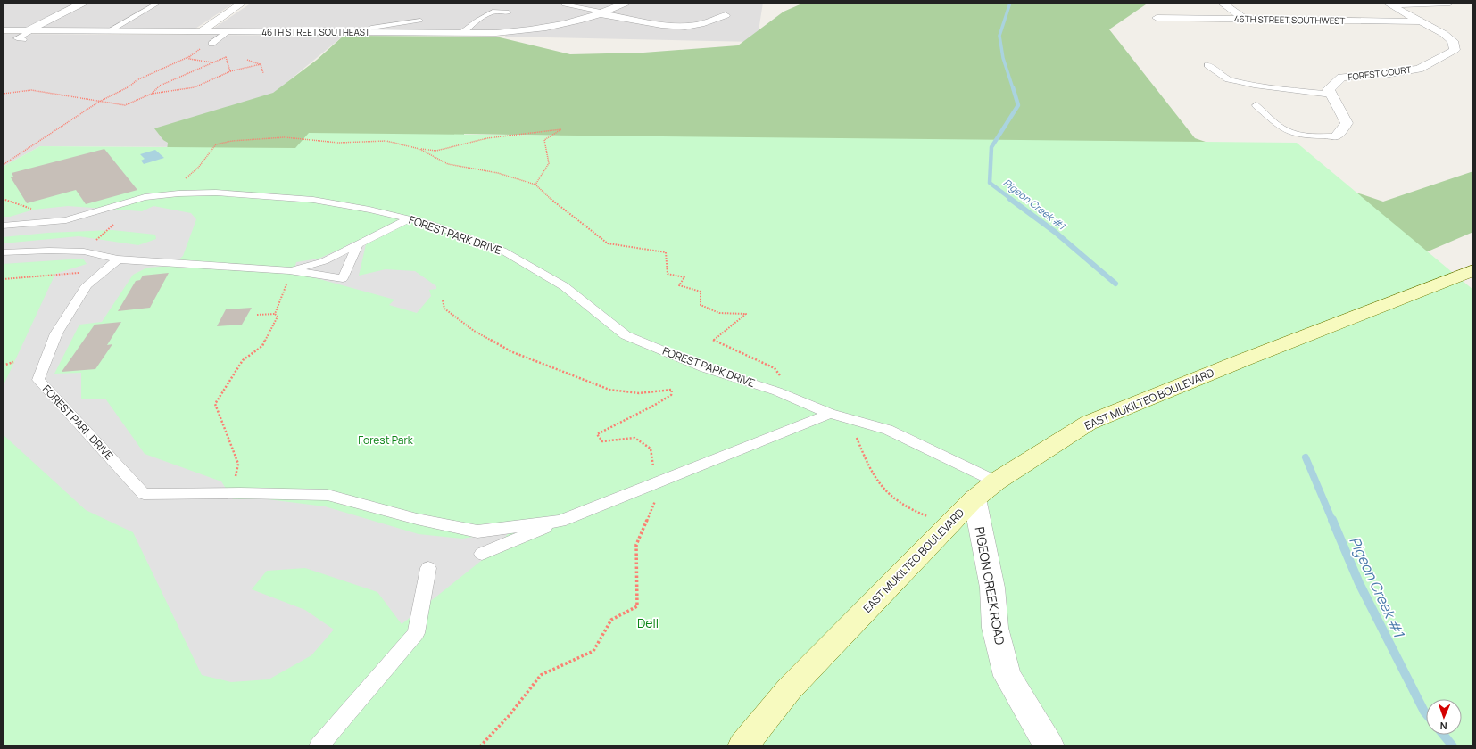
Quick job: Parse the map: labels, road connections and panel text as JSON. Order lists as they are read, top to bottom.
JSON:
{
  "streets": {
    "main road": ["EAST MUKILTEO BOULEVARD"],
    "street": [
      "46TH STREET SOUTHWEST",
      "46TH STREET SOUTHEAST",
      "FOREST COURT",
      "PIGEON CREEK ROAD"
    ],
    "lane": ["FOREST PARK DRIVE"]
  },
  "crossings": [
    ["46TH STREET SOUTHWEST", "FOREST COURT"],
    ["FOREST PARK DRIVE", "EAST MUKILTEO BOULEVARD"],
    ["EAST MUKILTEO BOULEVARD", "PIGEON CREEK ROAD"]
  ],
  "water": ["Pigeon Creek #1"],
  "parks": ["Forest Park", "Dell"],
  "north": "bottom"
}
